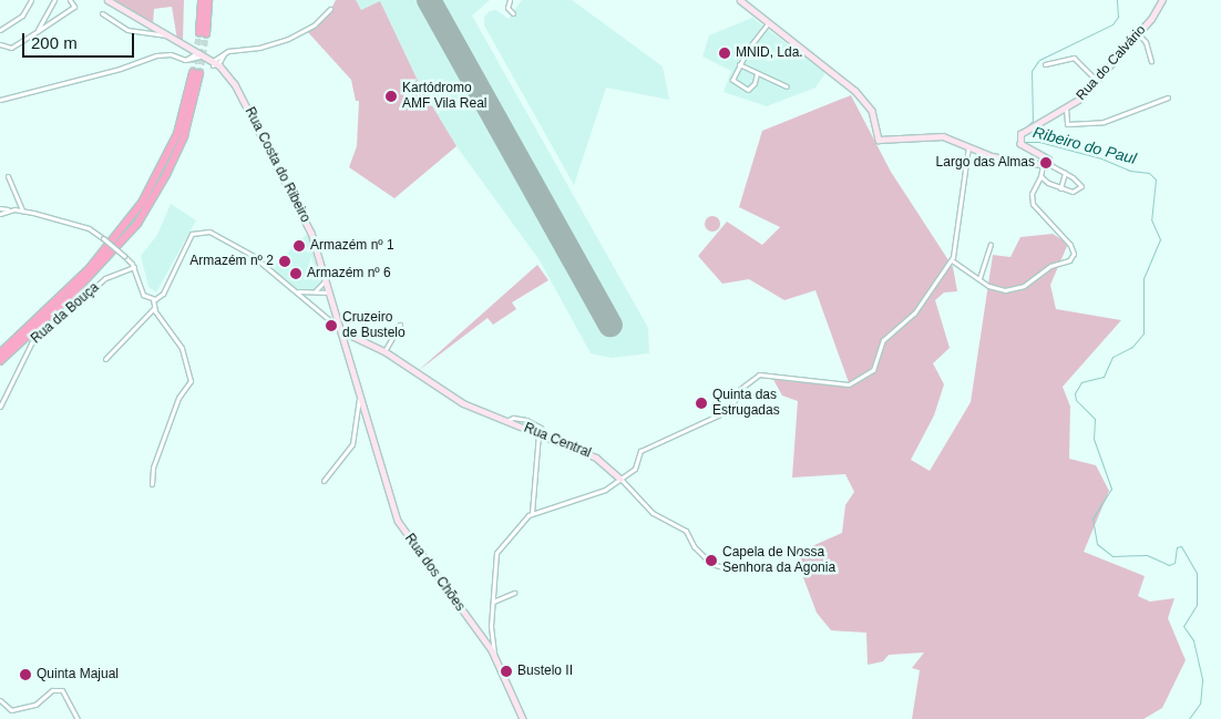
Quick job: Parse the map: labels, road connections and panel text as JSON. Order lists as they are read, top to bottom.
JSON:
{
  "streets": {
    "street": [
      "Rua do Calvário",
      "Rua Costa do Ribeiro",
      "Rua da Bouça",
      "Rua Central",
      "Rua dos Chões"
    ]
  },
  "crossings": [
    ["Rua Costa do Ribeiro", "Rua dos Chões"],
    ["Rua Central", "Rua dos Chões"]
  ],
  "water": ["Ribeiro do Paul"],
  "places": [
    "MNID, Lda.",
    "Kartódromo AMF Vila Real",
    "Largo das Almas",
    "Armazém nº 1",
    "Armazém nº 2",
    "Armazém nº 6",
    "Cruzeiro de Bustelo",
    "Quinta das Estrugadas",
    "Capela de Nossa Senhora da Agonia",
    "Bustelo II",
    "Quinta Majual"
  ],
  "scale_bar": "200 m"
}
